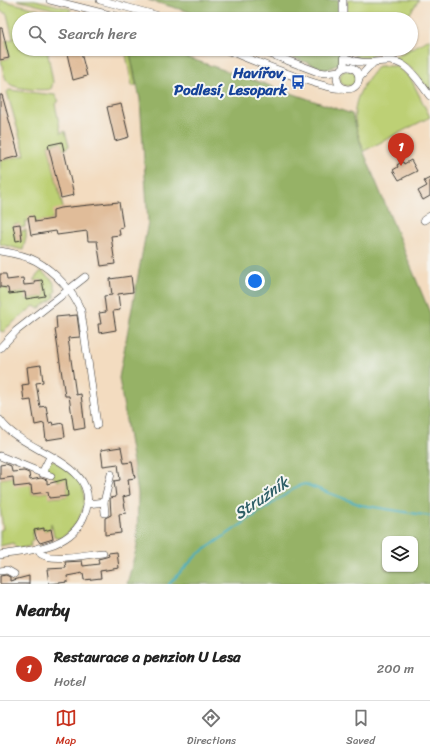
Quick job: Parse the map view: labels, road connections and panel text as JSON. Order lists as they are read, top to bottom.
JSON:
{
  "water": ["Stružník"],
  "places": {
    "bus stop": ["Havířov, Podlesí, Lesopark"]
  },
  "page": {
    "search": "Search here",
    "pins": "1",
    "heading": "Nearby",
    "list": [
      {
        "mark": "1",
        "name": "Restaurace a penzion U Lesa",
        "note": "Hotel",
        "value": "200 m"
      }
    ],
    "nav": ["Map", "Directions", "Saved"]
  }
}
